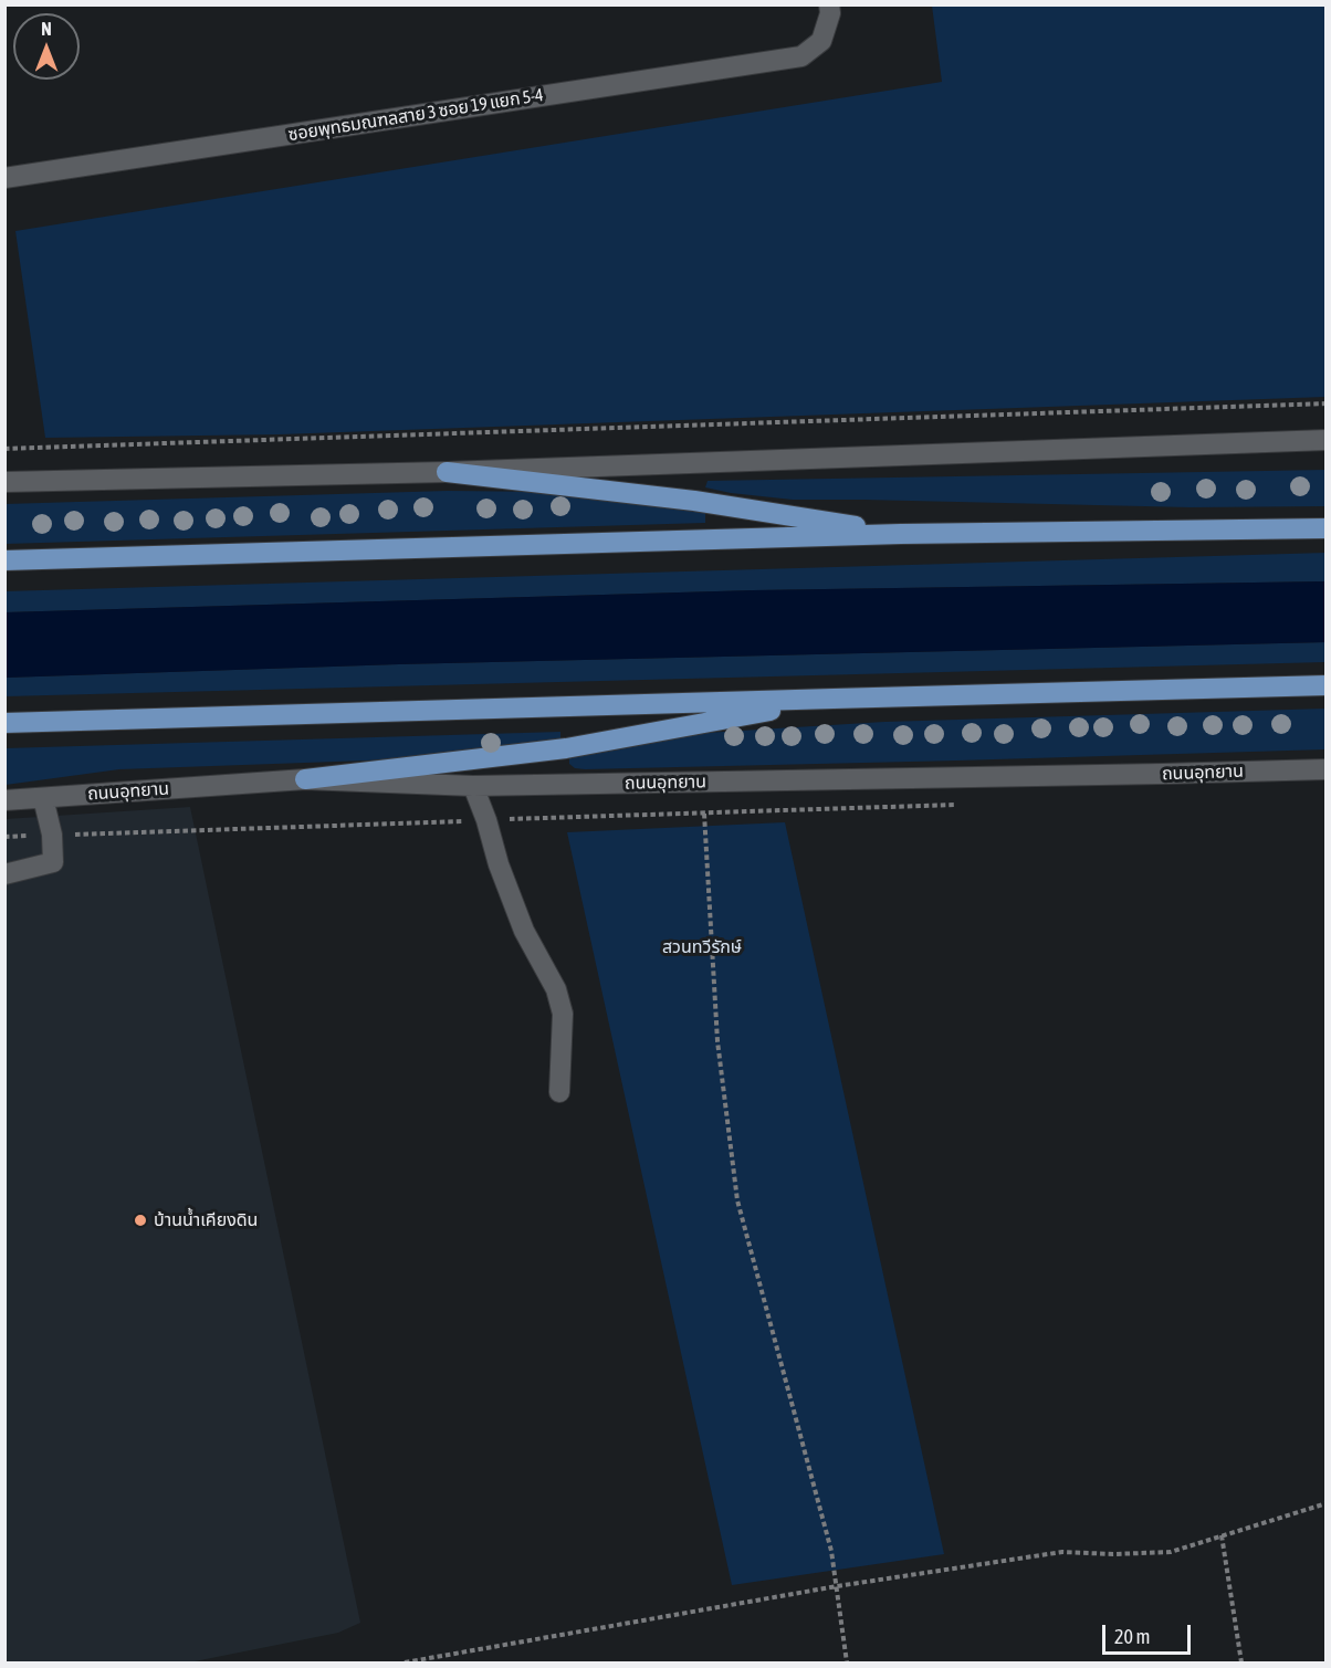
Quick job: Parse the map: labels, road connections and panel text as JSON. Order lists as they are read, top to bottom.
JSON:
{
  "streets": {
    "street": ["ซอยพุทธมณฑลสาย 3 ซอย 19 แยก 5-4", "ถนนอุทยาน"]
  },
  "parks": ["สวนทวีรักษ์"],
  "places": ["บ้านน้ำเคียงดิน"],
  "scale_bar": "20 m",
  "north": "top"
}
